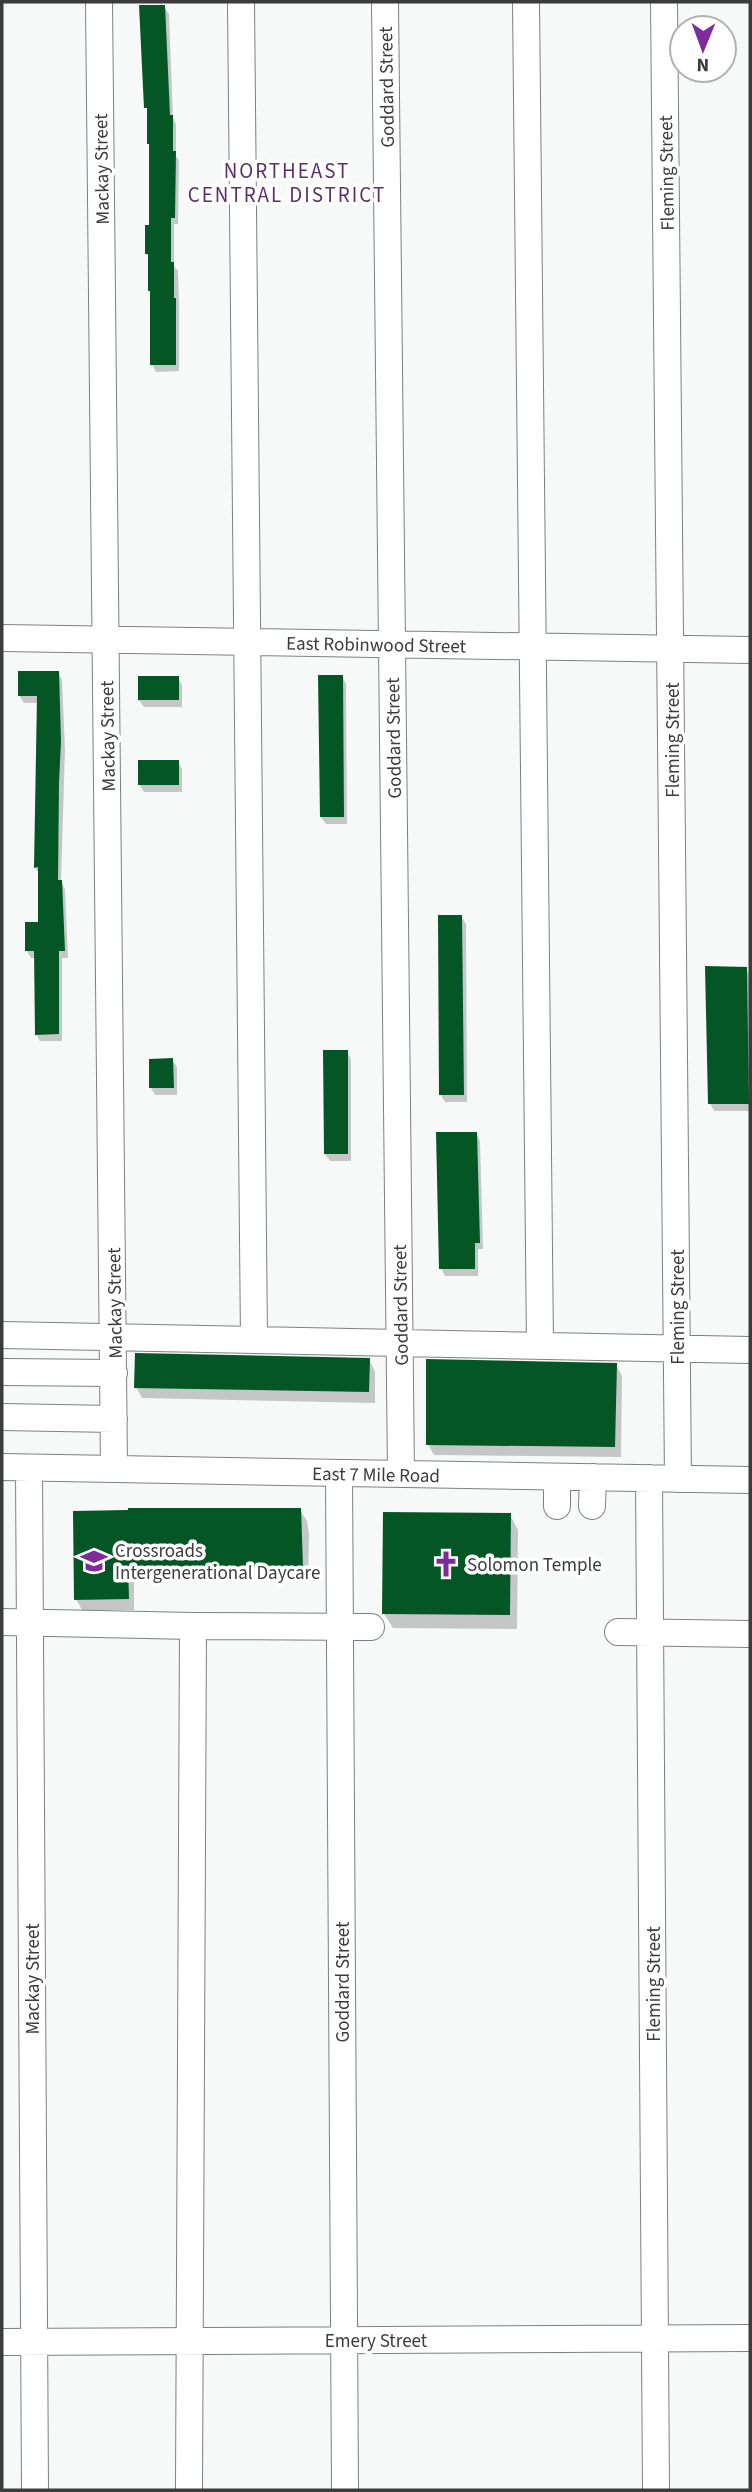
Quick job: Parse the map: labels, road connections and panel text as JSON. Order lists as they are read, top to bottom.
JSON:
{
  "streets": {
    "street": [
      "Goddard Street",
      "Mackay Street",
      "Fleming Street",
      "East Robinwood Street",
      "East 7 Mile Road",
      "Emery Street"
    ]
  },
  "crossings": [
    ["Goddard Street", "East Robinwood Street"],
    ["Goddard Street", "East 7 Mile Road"],
    ["Goddard Street", "Emery Street"],
    ["Mackay Street", "East Robinwood Street"],
    ["Mackay Street", "East 7 Mile Road"],
    ["Mackay Street", "Emery Street"],
    ["Fleming Street", "East Robinwood Street"],
    ["Fleming Street", "East 7 Mile Road"],
    ["Fleming Street", "Emery Street"]
  ],
  "districts": ["NORTHEAST CENTRAL DISTRICT"],
  "places": {
    "school or university": ["Crossroads Intergenerational Daycare"],
    "church": ["Solomon Temple"]
  },
  "north": "bottom"
}
